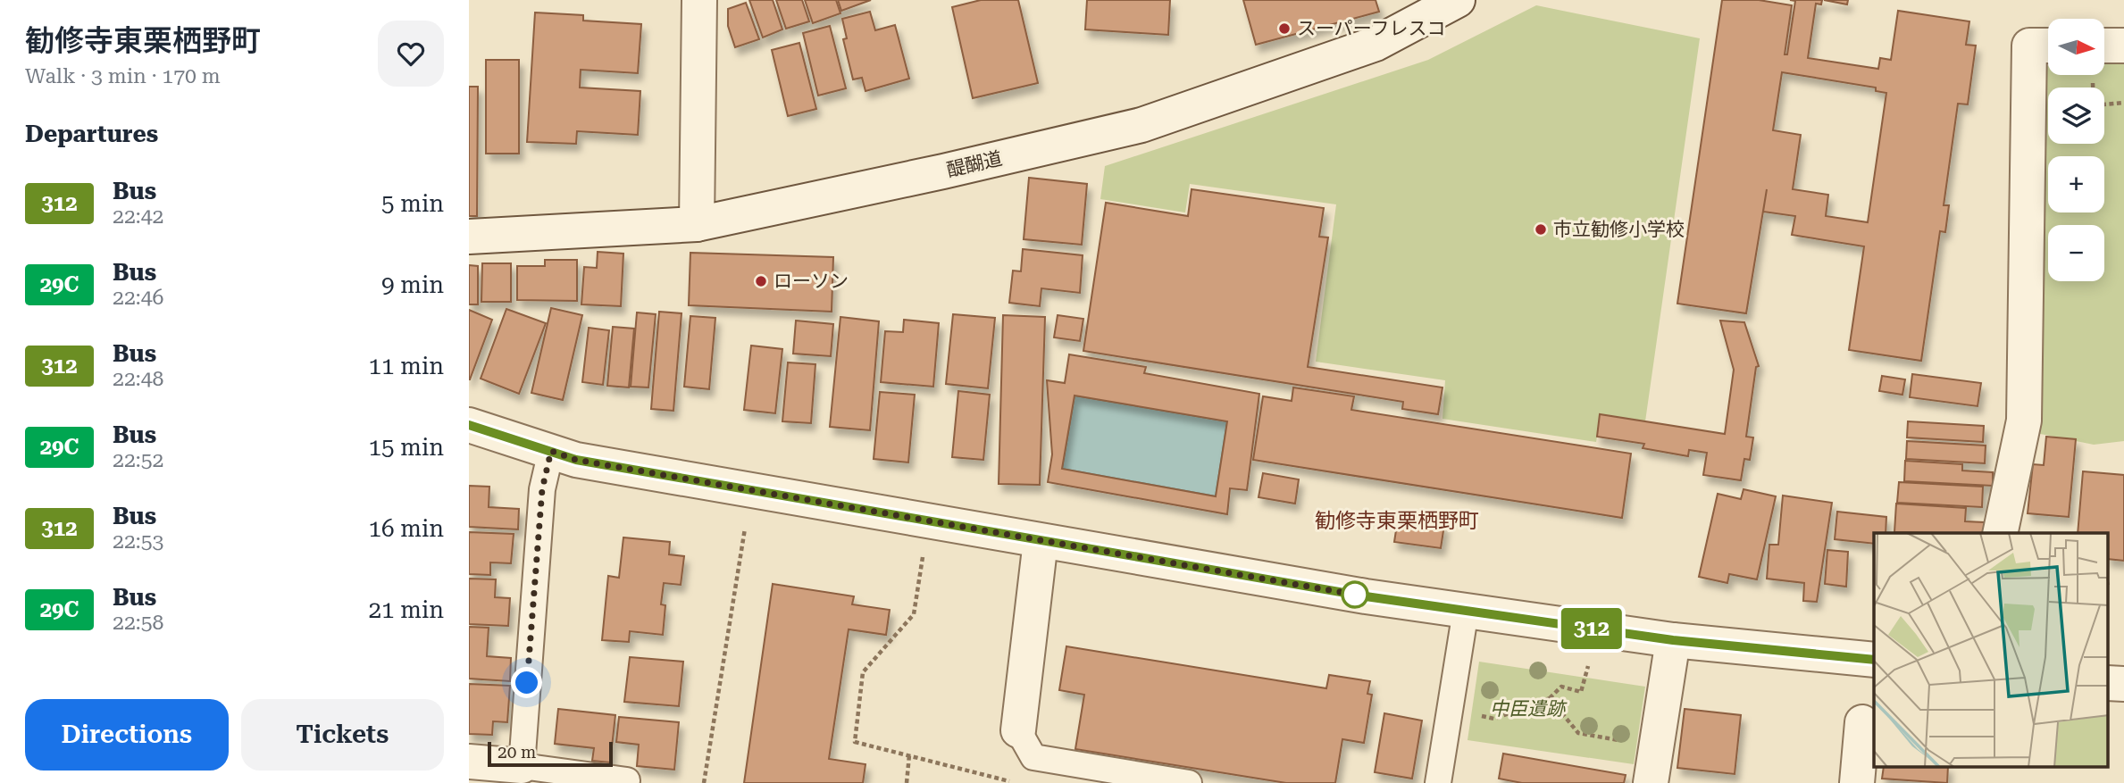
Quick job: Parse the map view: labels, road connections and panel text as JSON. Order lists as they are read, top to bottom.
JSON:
{
  "streets": {
    "street": ["醍醐道"]
  },
  "districts": ["勧修寺東栗栖野町"],
  "parks": ["中臣遺跡"],
  "places": ["スーパーフレスコ", "市立勧修小学校", "ローソン"],
  "lines": ["bus line 312"],
  "scale_bar": "20 m",
  "north": "right",
  "page": {
    "heading": [
      ["勧修寺東栗栖野町", "Walk · 3 min · 170 m"],
      "Departures"
    ],
    "on_map": "312",
    "map_buttons": ["+", "−"],
    "list": [
      {
        "mark": "312",
        "name": "Bus",
        "note": "22:42",
        "value": "5 min"
      },
      {
        "mark": "29C",
        "name": "Bus",
        "note": "22:46",
        "value": "9 min"
      },
      {
        "mark": "312",
        "name": "Bus",
        "note": "22:48",
        "value": "11 min"
      },
      {
        "mark": "29C",
        "name": "Bus",
        "note": "22:52",
        "value": "15 min"
      },
      {
        "mark": "312",
        "name": "Bus",
        "note": "22:53",
        "value": "16 min"
      },
      {
        "mark": "29C",
        "name": "Bus",
        "note": "22:58",
        "value": "21 min"
      }
    ],
    "buttons": ["Directions", "Tickets"],
    "scale": "20 m"
  }
}
